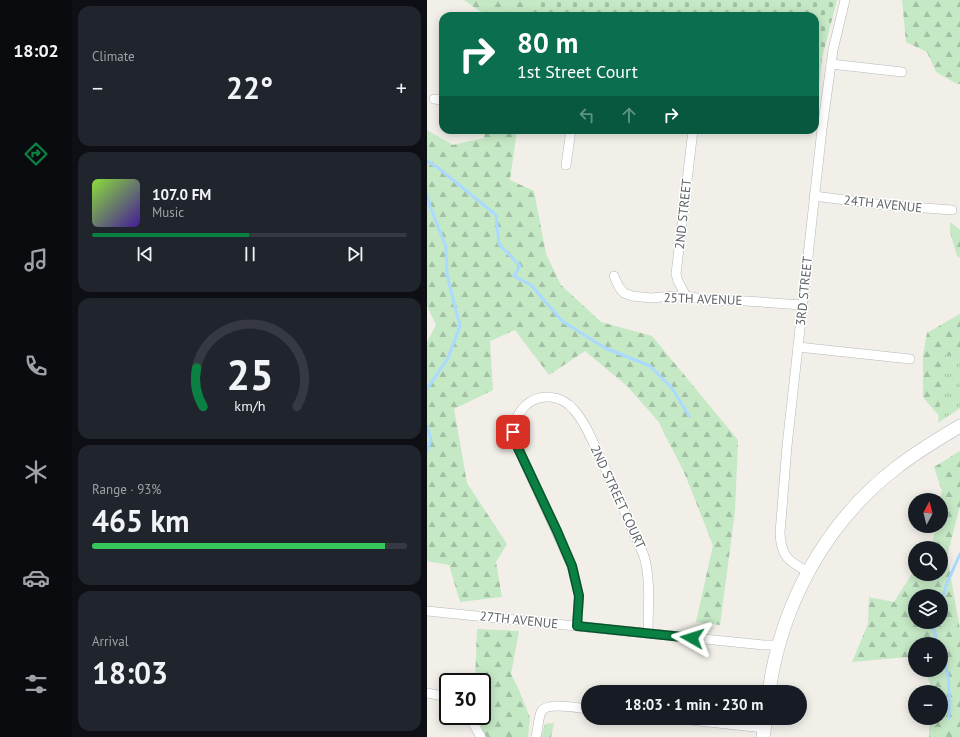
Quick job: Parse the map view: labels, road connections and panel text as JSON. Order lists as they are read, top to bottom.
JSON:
{
  "streets": {
    "street": [
      "24TH AVENUE",
      "2ND STREET",
      "3RD STREET",
      "25TH AVENUE",
      "2ND STREET COURT",
      "27TH AVENUE"
    ]
  },
  "crossings": [
    ["24TH AVENUE", "3RD STREET"],
    ["2ND STREET", "25TH AVENUE"],
    ["3RD STREET", "25TH AVENUE"],
    ["2ND STREET COURT", "27TH AVENUE"]
  ],
  "north": "top",
  "page": {
    "tabs": "18:02",
    "tile": [
      "Climate",
      ["Range · 93%", "465 km"],
      ["Arrival", "18:03"]
    ],
    "turn": ["80 m", "1st Street Court"],
    "heat": ["−", "22°", "+"],
    "song": ["107.0 FM", "Music"],
    "map_buttons": ["+", "−"],
    "limit": "30",
    "trip": "18:03 · 1 min · 230 m",
    "gauge": ["25", "km/h"]
  }
}
